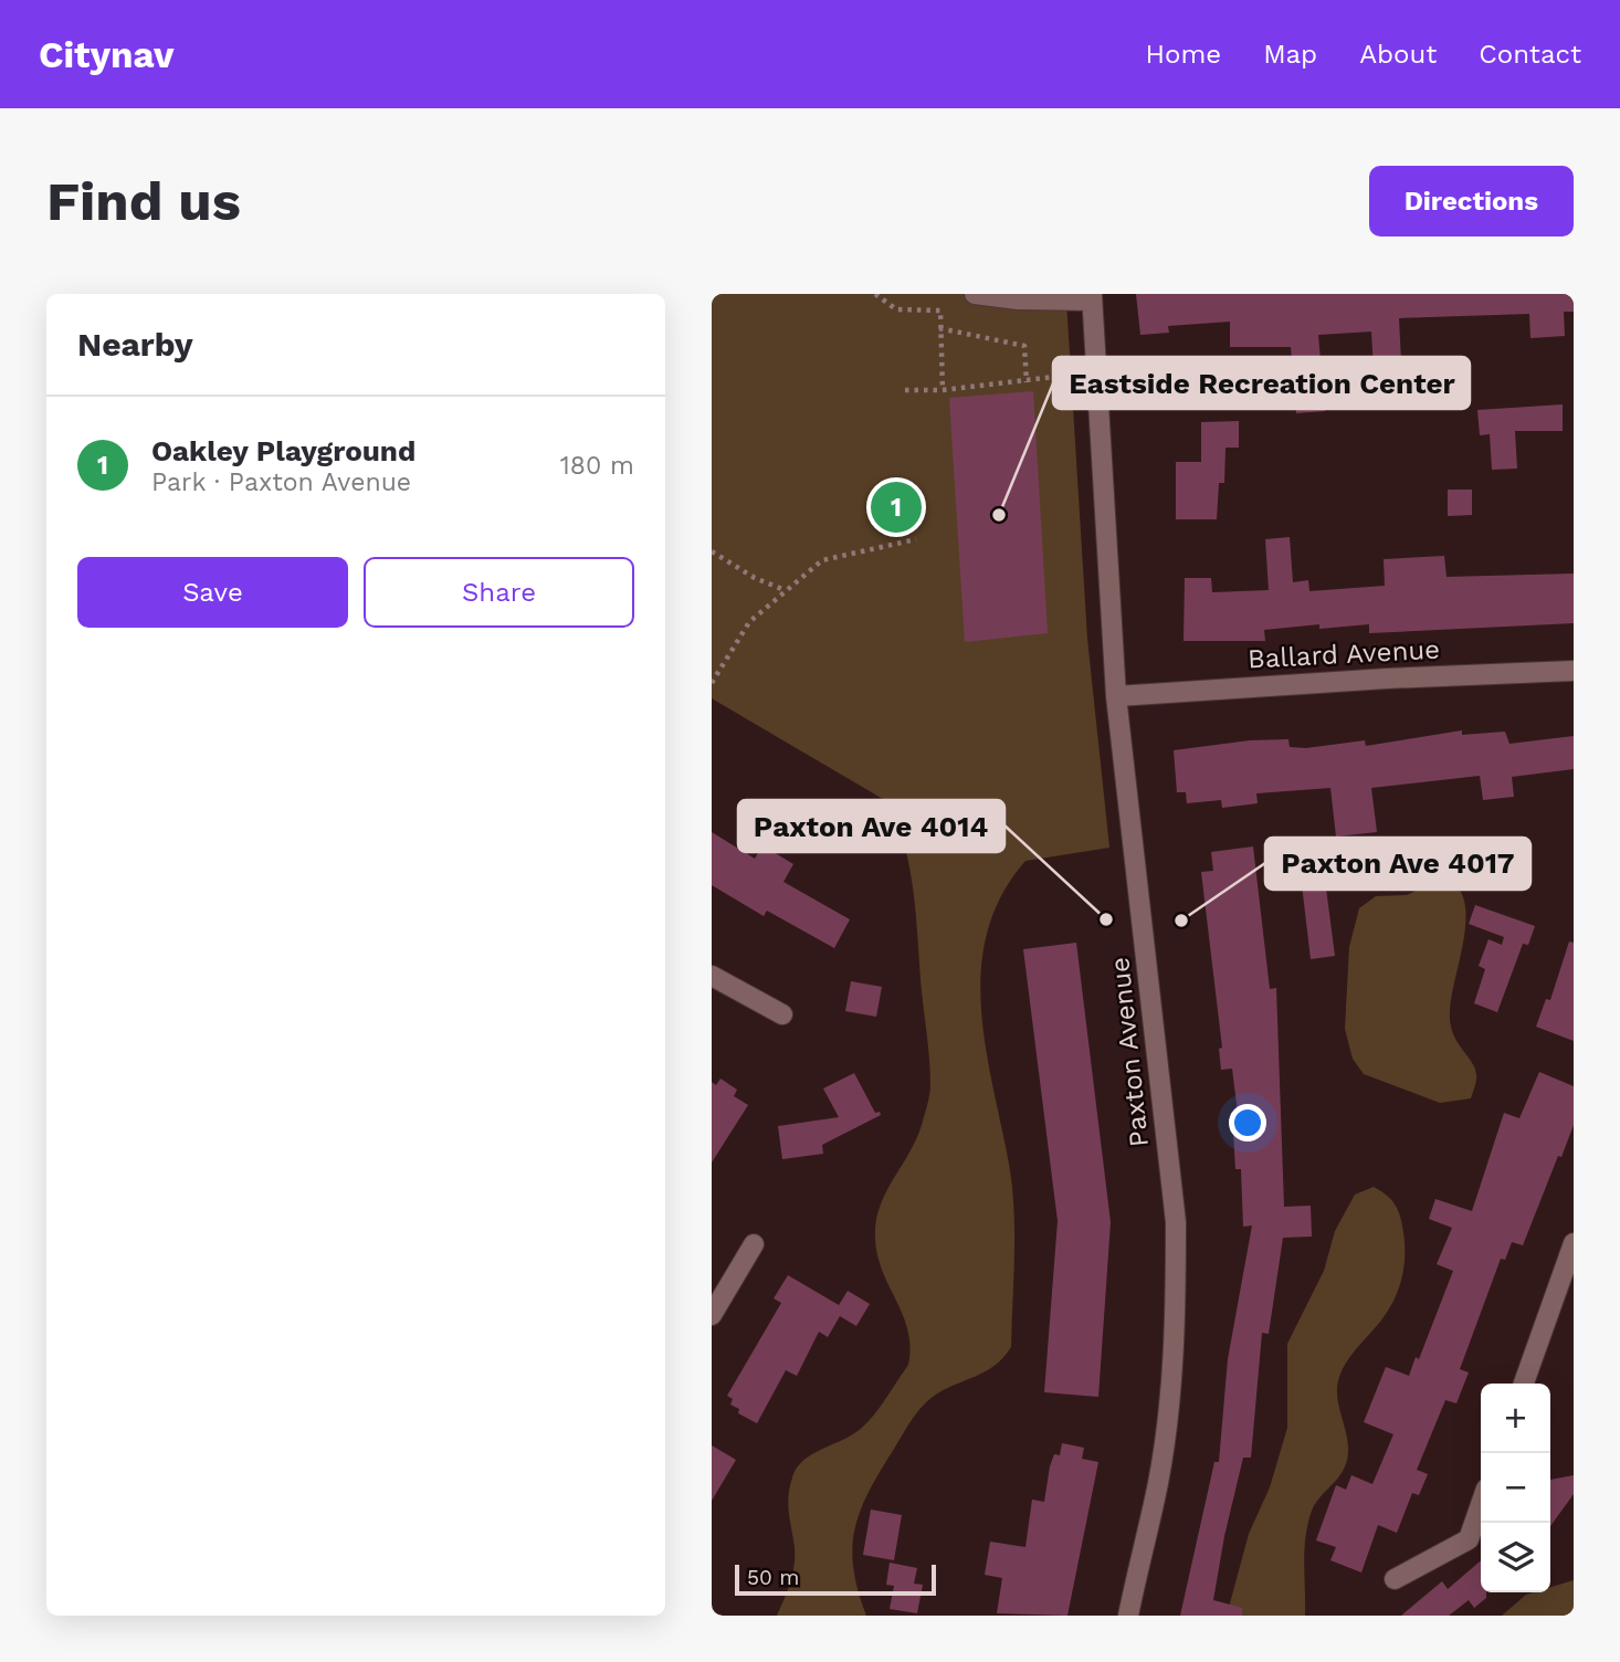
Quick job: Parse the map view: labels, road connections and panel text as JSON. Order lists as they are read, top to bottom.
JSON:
{
  "streets": {
    "street": ["Ballard Avenue", "Paxton Avenue"]
  },
  "crossings": [
    ["Ballard Avenue", "Paxton Avenue"]
  ],
  "places": ["Eastside Recreation Center", "Paxton Ave 4014", "Paxton Ave 4017"],
  "scale_bar": "50 m",
  "page": {
    "header": "Citynav",
    "nav": [
      "Home",
      "Map",
      "About",
      "Contact"
    ],
    "buttons": [
      "Directions",
      ["Save", "Share"]
    ],
    "title": "Find us",
    "heading": "Nearby",
    "list": [
      {
        "mark": "1",
        "name": "Oakley Playground",
        "note": "Park · Paxton Avenue",
        "value": "180 m"
      }
    ],
    "pins": "1",
    "map_buttons": ["+", "−"],
    "scale": "50 m"
  }
}
